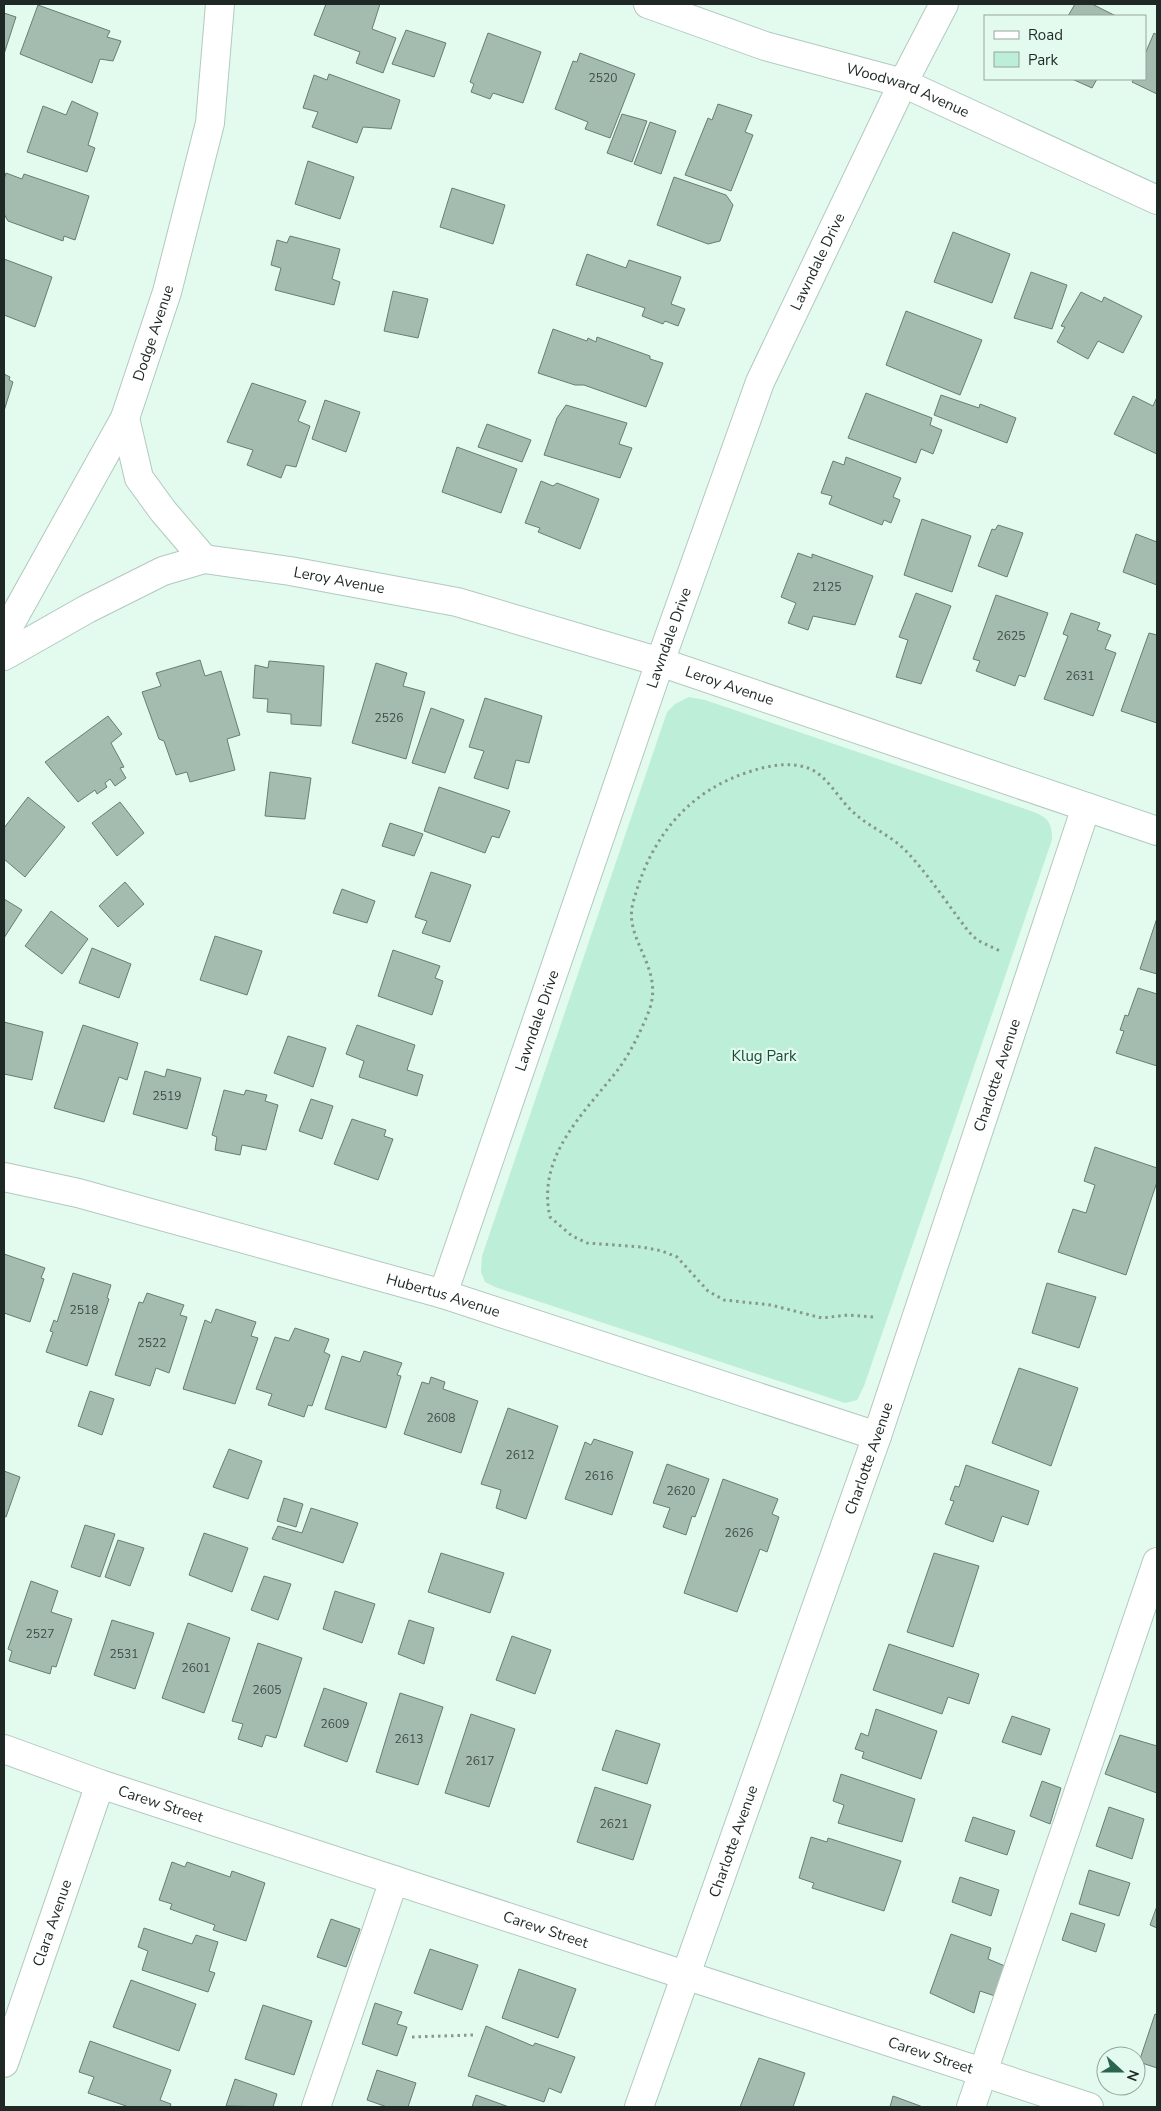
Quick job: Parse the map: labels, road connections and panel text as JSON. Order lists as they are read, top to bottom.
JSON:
{
  "streets": {
    "street": [
      "Woodward Avenue",
      "Lawndale Drive",
      "Dodge Avenue",
      "Leroy Avenue",
      "Charlotte Avenue",
      "Hubertus Avenue",
      "Carew Street",
      "Clara Avenue"
    ]
  },
  "crossings": [
    ["Woodward Avenue", "Lawndale Drive"],
    ["Lawndale Drive", "Leroy Avenue"],
    ["Lawndale Drive", "Hubertus Avenue"],
    ["Leroy Avenue", "Charlotte Avenue"],
    ["Charlotte Avenue", "Hubertus Avenue"],
    ["Charlotte Avenue", "Carew Street"],
    ["Carew Street", "Clara Avenue"]
  ],
  "parks": ["Klug Park"],
  "house_numbers": [
    "2520",
    "2125",
    "2625",
    "2631",
    "2526",
    "2519",
    "2518",
    "2522",
    "2608",
    "2612",
    "2616",
    "2620",
    "2626",
    "2527",
    "2531",
    "2601",
    "2605",
    "2609",
    "2613",
    "2617",
    "2621"
  ],
  "legend": ["Road", "Park"],
  "north": "right"
}
